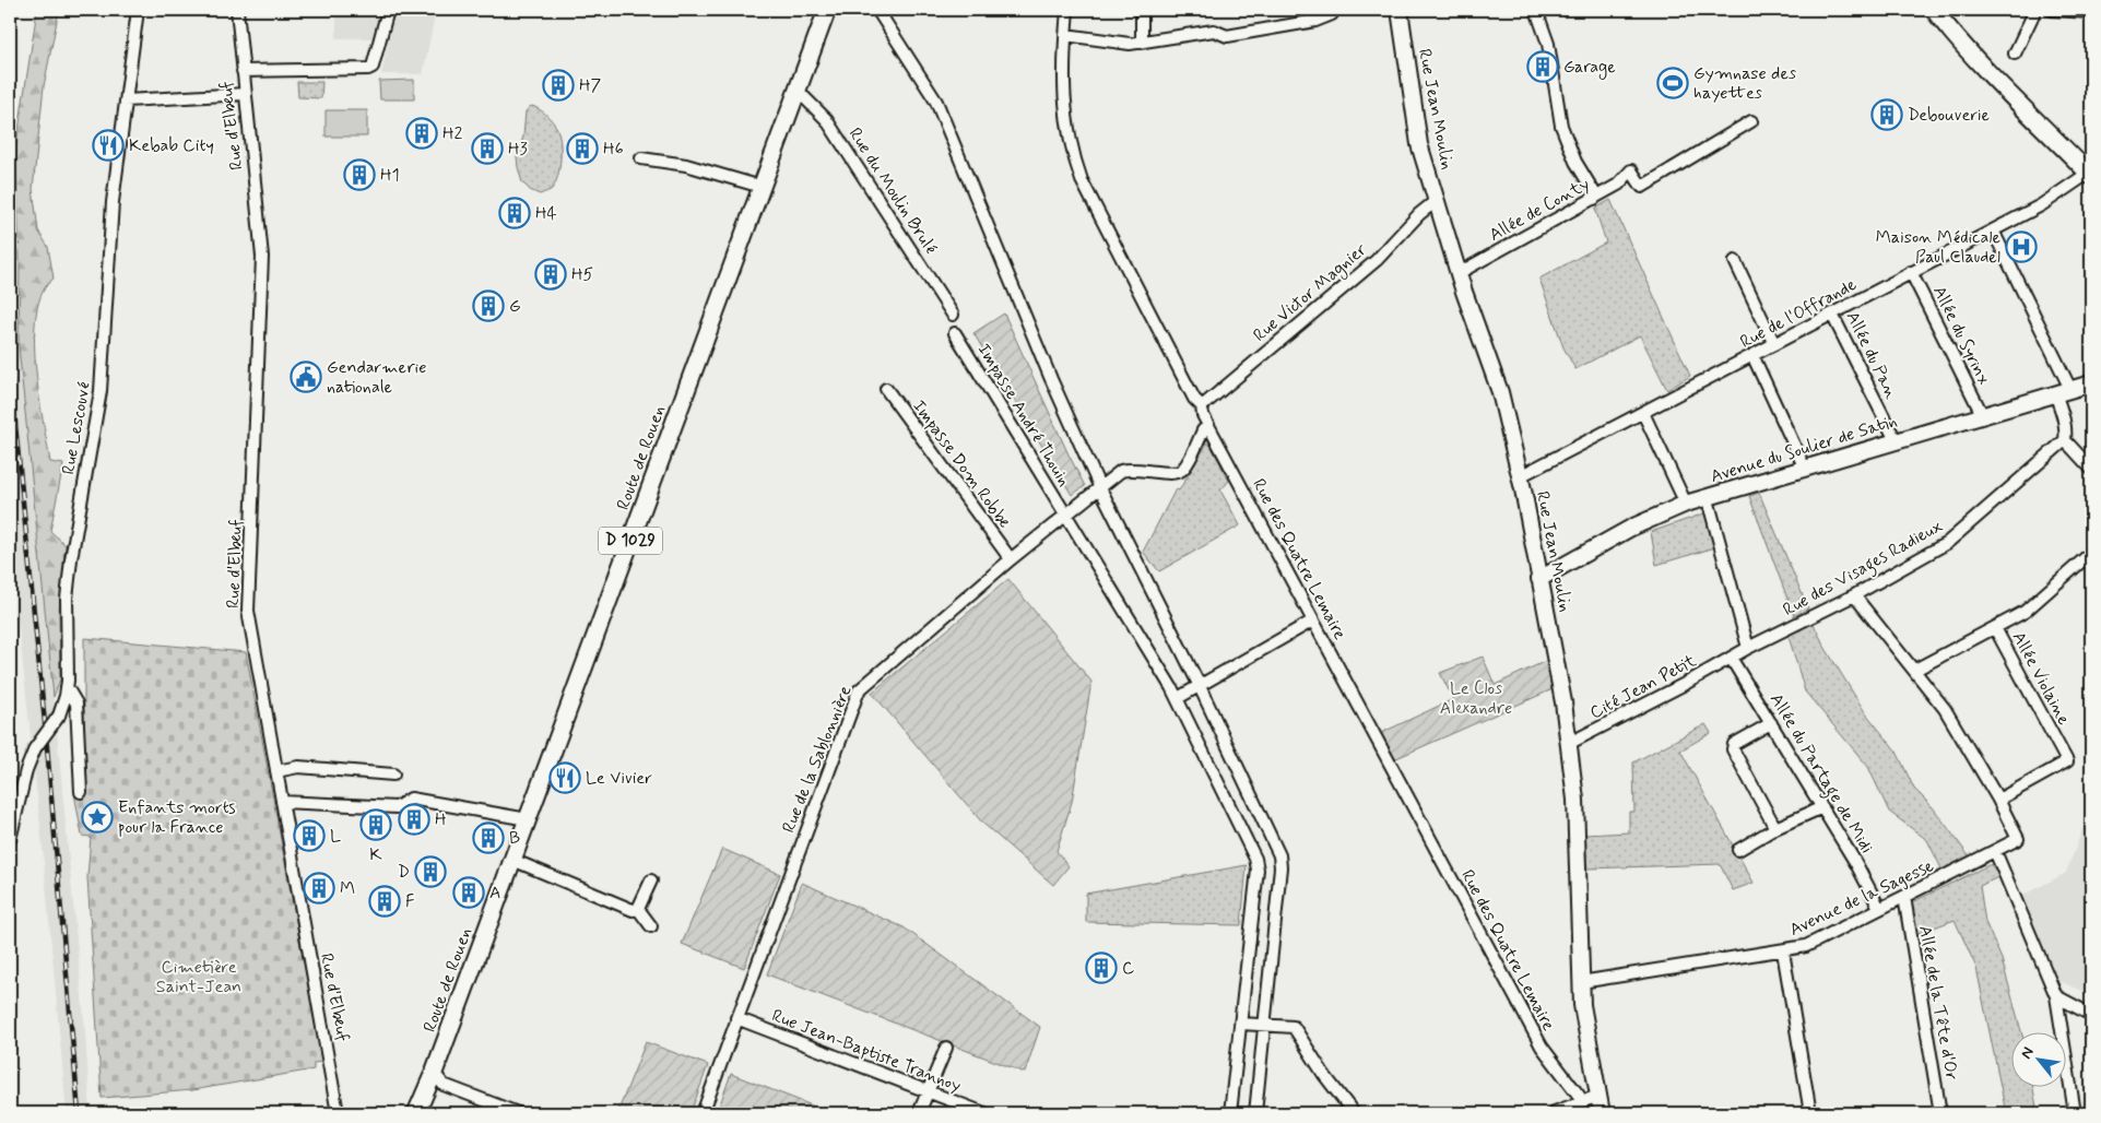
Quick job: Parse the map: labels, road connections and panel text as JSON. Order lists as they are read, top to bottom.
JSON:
{
  "streets": {
    "main road": [
      "Rue Jean Moulin",
      "Avenue du Soulier de Satin",
      "Route de Rouen",
      "D 1029"
    ],
    "street": [
      "Rue d'Elbeuf",
      "Rue du Moulin Brulé",
      "Allée de Conty",
      "Rue Victor Magnier",
      "Rue de l'Offrande",
      "Allée du Syrinx",
      "Allée du Pan",
      "Impasse André Thouin",
      "Rue Lescouvé",
      "Impasse Dom Robbe",
      "Rue des Quatre Lemaire",
      "Rue des Visages Radieux",
      "Allée Violaine",
      "Cité Jean Petit",
      "Rue de la Sablonnière",
      "Allée du Partage de Midi",
      "Avenue de la Sagesse",
      "Allée de la Tête d'Or",
      "Rue Jean-Baptiste Trannoy"
    ]
  },
  "crossings": [
    ["Rue Jean Moulin", "Allée de Conty"],
    ["Rue Jean Moulin", "Rue Victor Magnier"],
    ["Rue Jean Moulin", "Rue de l'Offrande"],
    ["Rue Jean Moulin", "Avenue du Soulier de Satin"],
    ["Rue Jean Moulin", "Cité Jean Petit"],
    ["Rue Jean Moulin", "Avenue de la Sagesse"],
    ["Rue du Moulin Brulé", "Route de Rouen"],
    ["Rue Victor Magnier", "Rue des Quatre Lemaire"],
    ["Rue de l'Offrande", "Allée du Syrinx"],
    ["Rue de l'Offrande", "Allée du Pan"],
    ["Allée du Syrinx", "Avenue du Soulier de Satin"],
    ["Allée du Pan", "Avenue du Soulier de Satin"],
    ["Impasse André Thouin", "Rue de la Sablonnière"],
    ["Impasse Dom Robbe", "Rue de la Sablonnière"],
    ["Rue des Quatre Lemaire", "Rue de la Sablonnière"],
    ["Rue des Visages Radieux", "Cité Jean Petit"],
    ["Rue des Visages Radieux", "Allée du Partage de Midi"],
    ["Allée Violaine", "Avenue de la Sagesse"],
    ["Cité Jean Petit", "Allée du Partage de Midi"],
    ["Rue de la Sablonnière", "Rue Jean-Baptiste Trannoy"],
    ["Allée du Partage de Midi", "Avenue de la Sagesse"],
    ["Avenue de la Sagesse", "Allée de la Tête d'Or"]
  ],
  "parks": ["Le Clos Alexandre", "Cimetière Saint-Jean"],
  "places": {
    "building": [
      "Garage",
      "H7",
      "Debouverie",
      "H2",
      "H3",
      "H6",
      "H1",
      "H4",
      "H5",
      "G",
      "H",
      "K",
      "L",
      "B",
      "D",
      "M",
      "A",
      "F",
      "C"
    ],
    "sports": ["Gymnase des hayettes"],
    "restaurant": ["Kebab City", "Le Vivier"],
    "hospital": ["Maison Médicale Paul Claudel"],
    "public building": ["Gendarmerie nationale"],
    "place": ["Enfants morts pour la France"]
  },
  "north": "top left"
}
